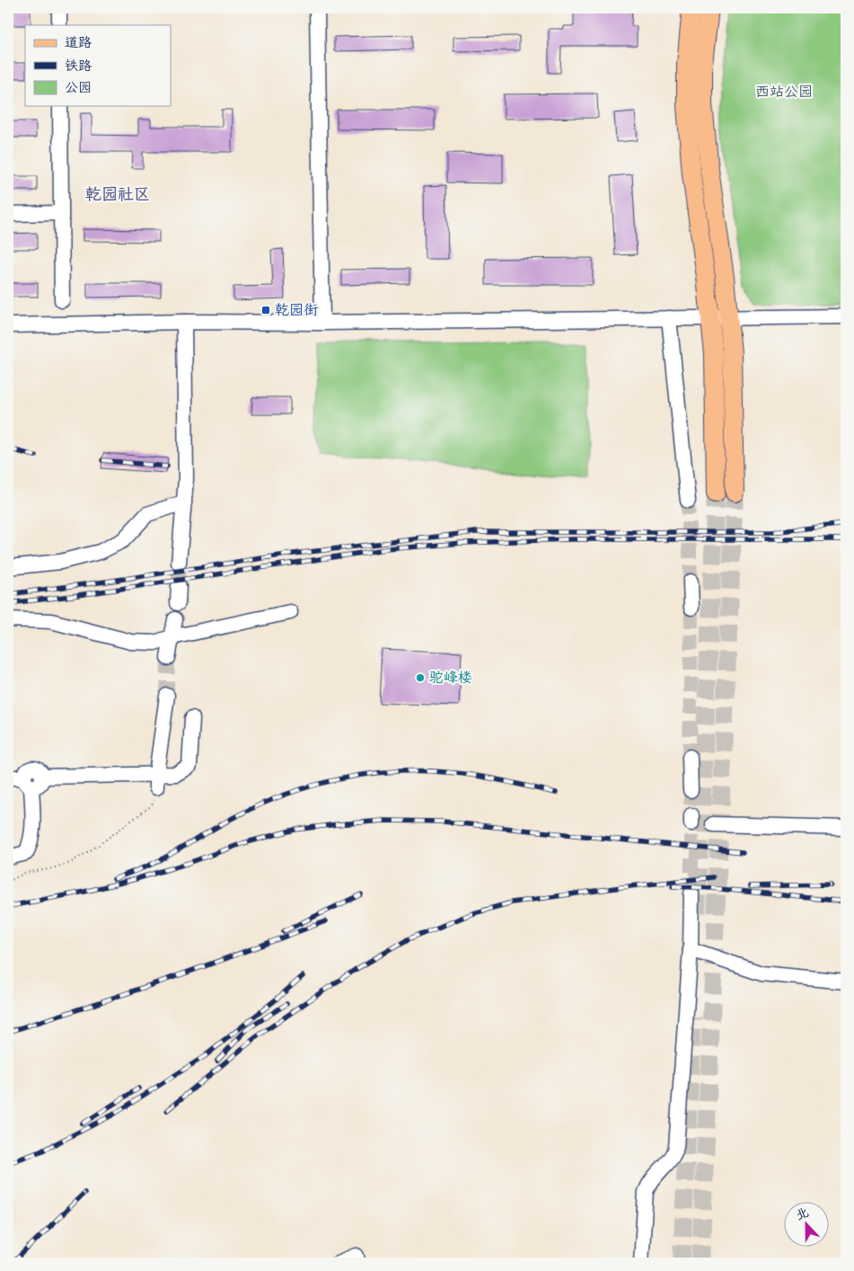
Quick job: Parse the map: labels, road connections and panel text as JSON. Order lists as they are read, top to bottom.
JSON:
{
  "districts": ["乾园社区"],
  "parks": ["西站公园"],
  "places": {
    "transit": ["乾园街"],
    "other": ["驼峰楼"]
  },
  "legend": ["道路", "铁路", "公园"],
  "north": "top"
}
